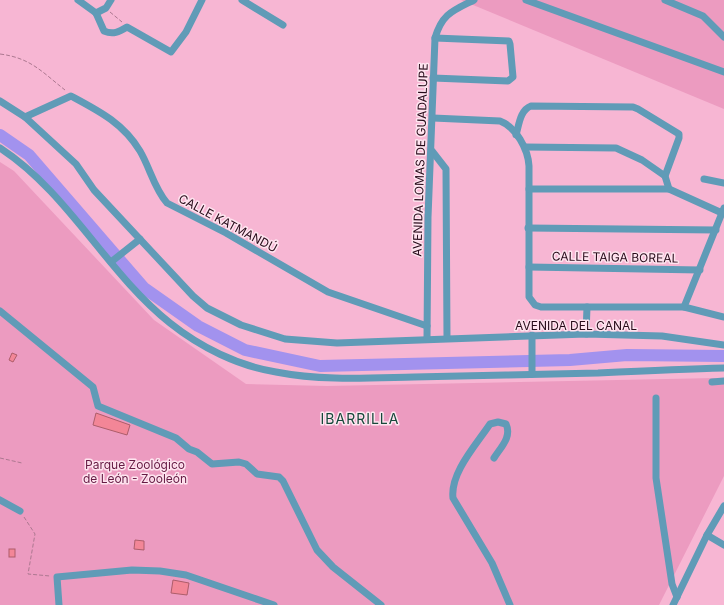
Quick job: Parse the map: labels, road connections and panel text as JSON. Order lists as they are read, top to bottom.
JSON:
{
  "streets": {
    "street": [
      "AVENIDA LOMAS DE GUADALUPE",
      "CALLE KATMANDÚ",
      "CALLE TAIGA BOREAL",
      "AVENIDA DEL CANAL"
    ]
  },
  "crossings": [
    ["AVENIDA LOMAS DE GUADALUPE", "CALLE KATMANDÚ"],
    ["AVENIDA LOMAS DE GUADALUPE", "AVENIDA DEL CANAL"]
  ],
  "districts": ["IBARRILLA"],
  "parks": ["Parque Zoológico de León - Zooleón"]
}
